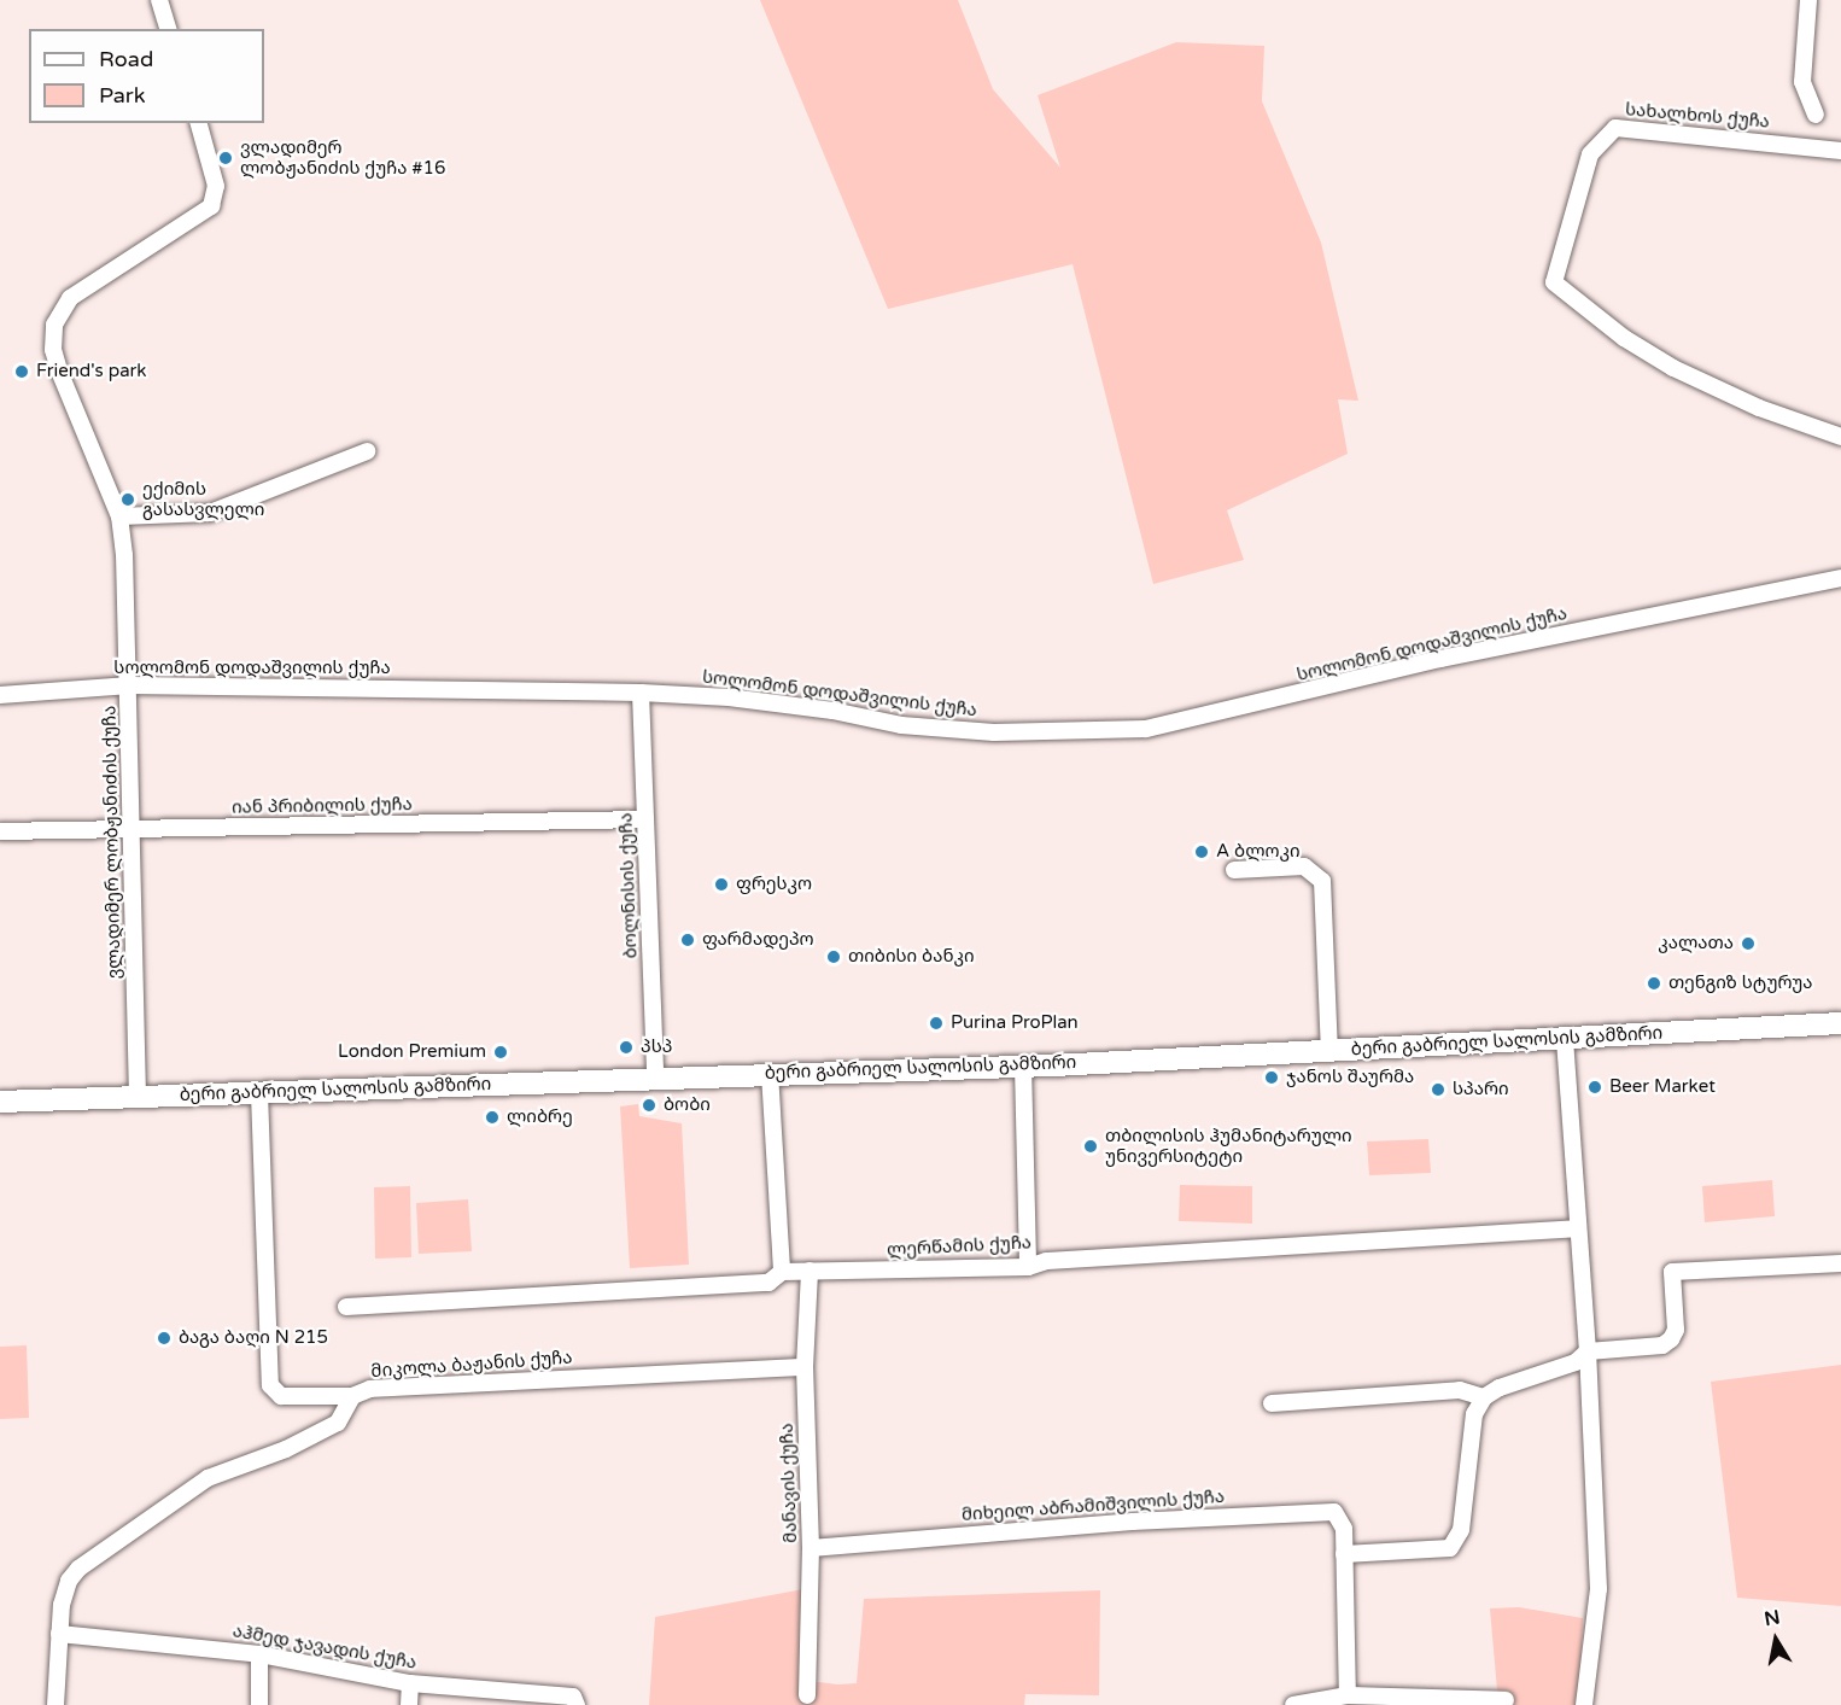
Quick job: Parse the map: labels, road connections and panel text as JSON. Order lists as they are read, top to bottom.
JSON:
{
  "streets": {
    "main road": ["ბერი გაბრიელ სალოსის გამზირი"],
    "street": [
      "სახალხოს ქუჩა",
      "სოლომონ დოდაშვილის ქუჩა",
      "იან პრიბილის ქუჩა",
      "ვლადიმერ ლობჟანიძის ქუჩა",
      "ბოლნისის ქუჩა",
      "ლერწამის ქუჩა",
      "მიკოლა ბაჟანის ქუჩა",
      "მანავის ქუჩა",
      "მიხეილ აბრამიშვილის ქუჩა",
      "აჰმედ ჯავადის ქუჩა"
    ]
  },
  "crossings": [
    ["სოლომონ დოდაშვილის ქუჩა", "ვლადიმერ ლობჟანიძის ქუჩა"],
    ["სოლომონ დოდაშვილის ქუჩა", "ბოლნისის ქუჩა"],
    ["იან პრიბილის ქუჩა", "ვლადიმერ ლობჟანიძის ქუჩა"],
    ["იან პრიბილის ქუჩა", "ბოლნისის ქუჩა"],
    ["ვლადიმერ ლობჟანიძის ქუჩა", "ბერი გაბრიელ სალოსის გამზირი"],
    ["ბოლნისის ქუჩა", "ბერი გაბრიელ სალოსის გამზირი"],
    ["ლერწამის ქუჩა", "მანავის ქუჩა"],
    ["მიკოლა ბაჟანის ქუჩა", "მანავის ქუჩა"],
    ["მიკოლა ბაჟანის ქუჩა", "აჰმედ ჯავადის ქუჩა"],
    ["მანავის ქუჩა", "მიხეილ აბრამიშვილის ქუჩა"]
  ],
  "places": [
    "ვლადიმერ ლობჟანიძის ქუჩა #16",
    "Friend's park",
    "ექიმის გასასვლელი",
    "A ბლოკი",
    "ფრესკო",
    "ფარმადეპო",
    "კალათა",
    "თიბისი ბანკი",
    "თენგიზ სტურუა",
    "Purina ProPlan",
    "პსპ",
    "London Premium",
    "ჯანოს შაურმა",
    "Beer Market",
    "სპარი",
    "ბობი",
    "ლიბრე",
    "თბილისის ჰუმანიტარული უნივერსიტეტი",
    "ბაგა ბაღი N 215"
  ],
  "legend": ["Road", "Park"],
  "north": "top"
}
